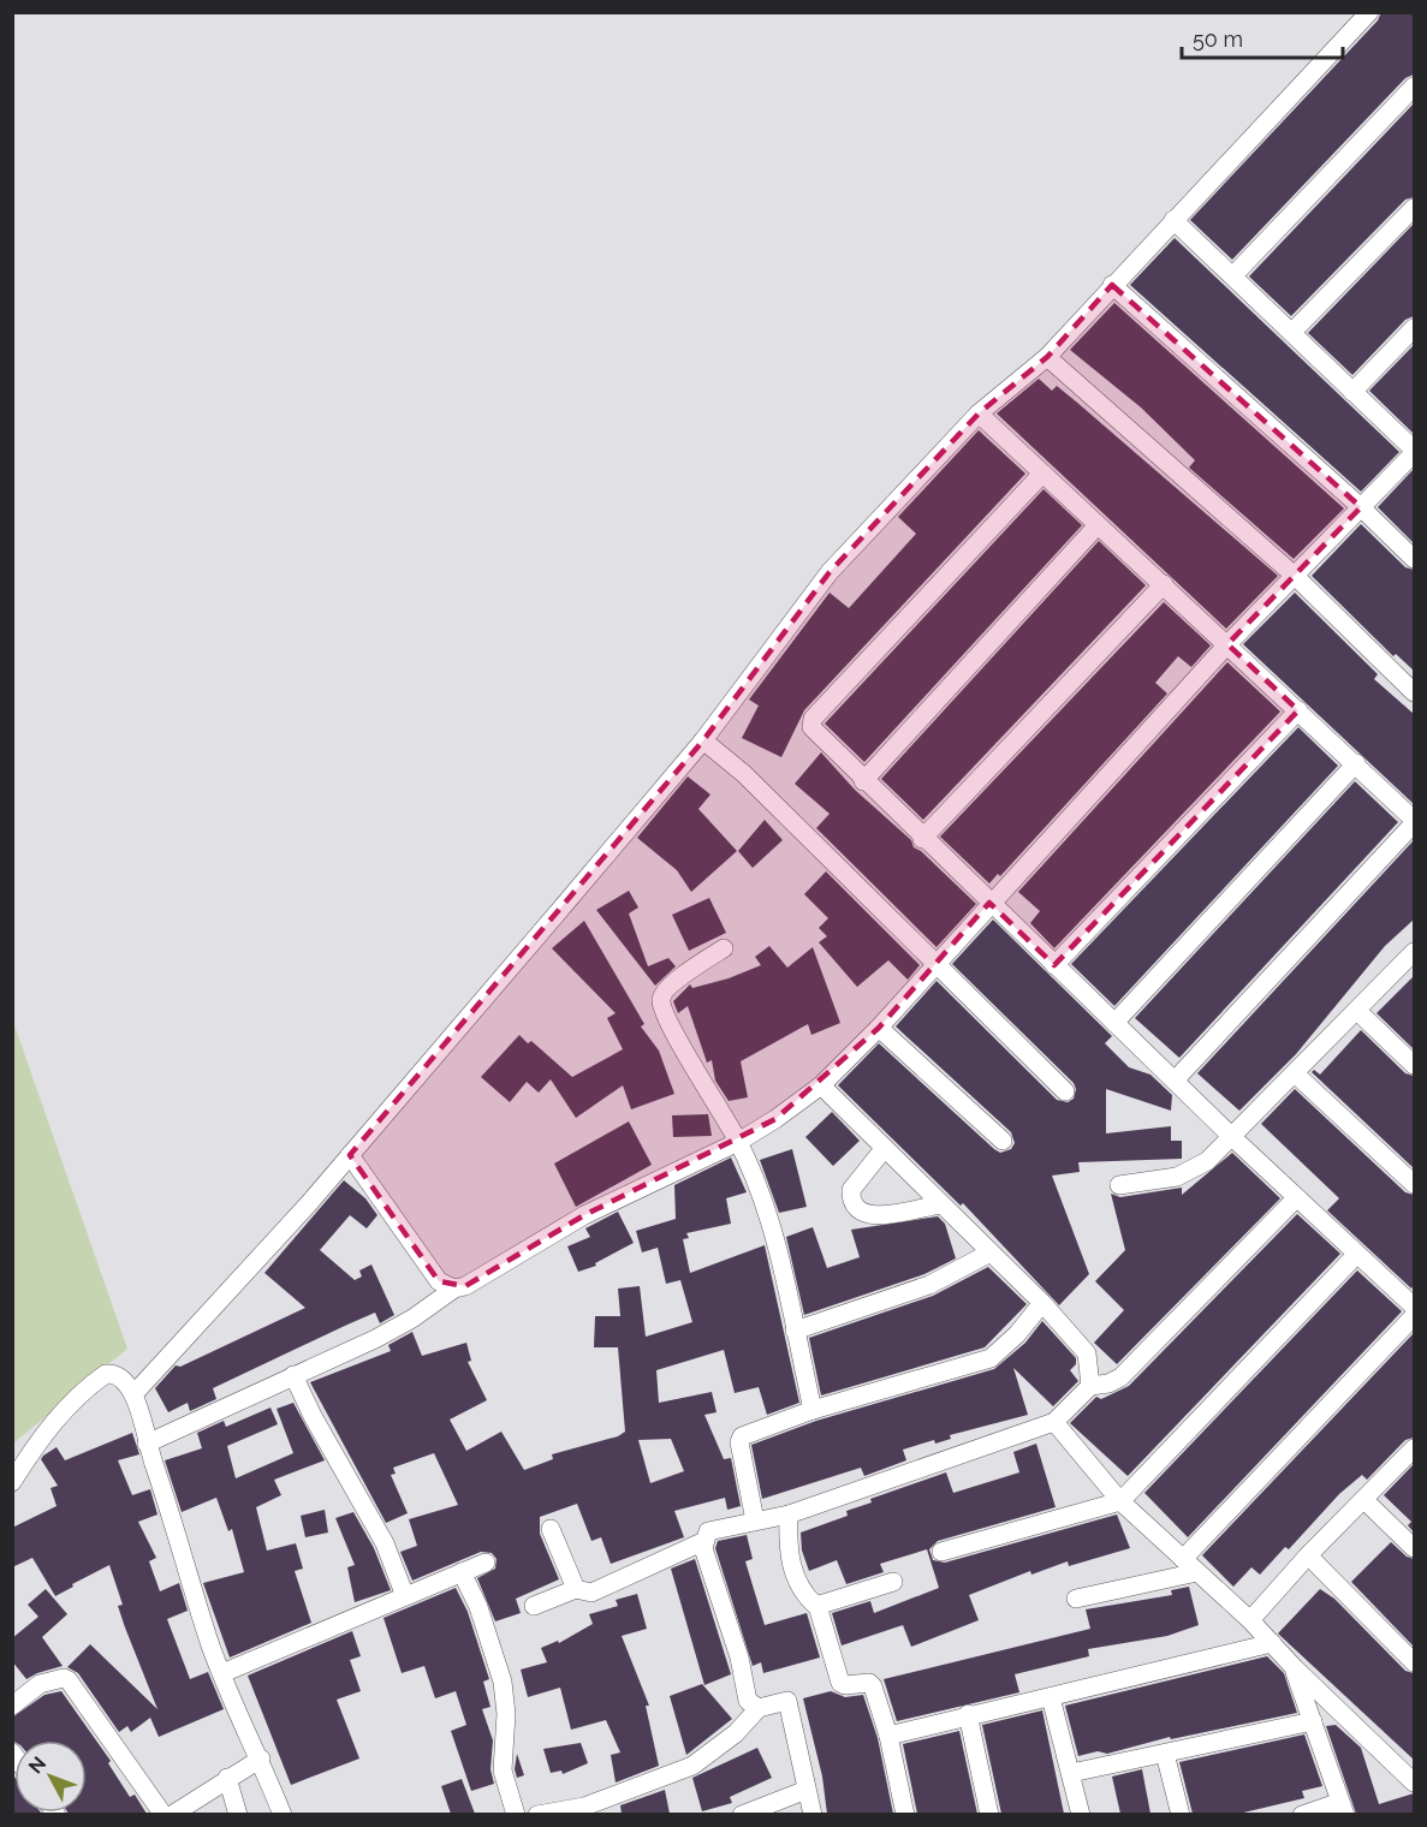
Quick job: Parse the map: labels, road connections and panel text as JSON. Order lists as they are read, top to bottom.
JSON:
{
  "scale_bar": "50 m",
  "north": "top left"
}
